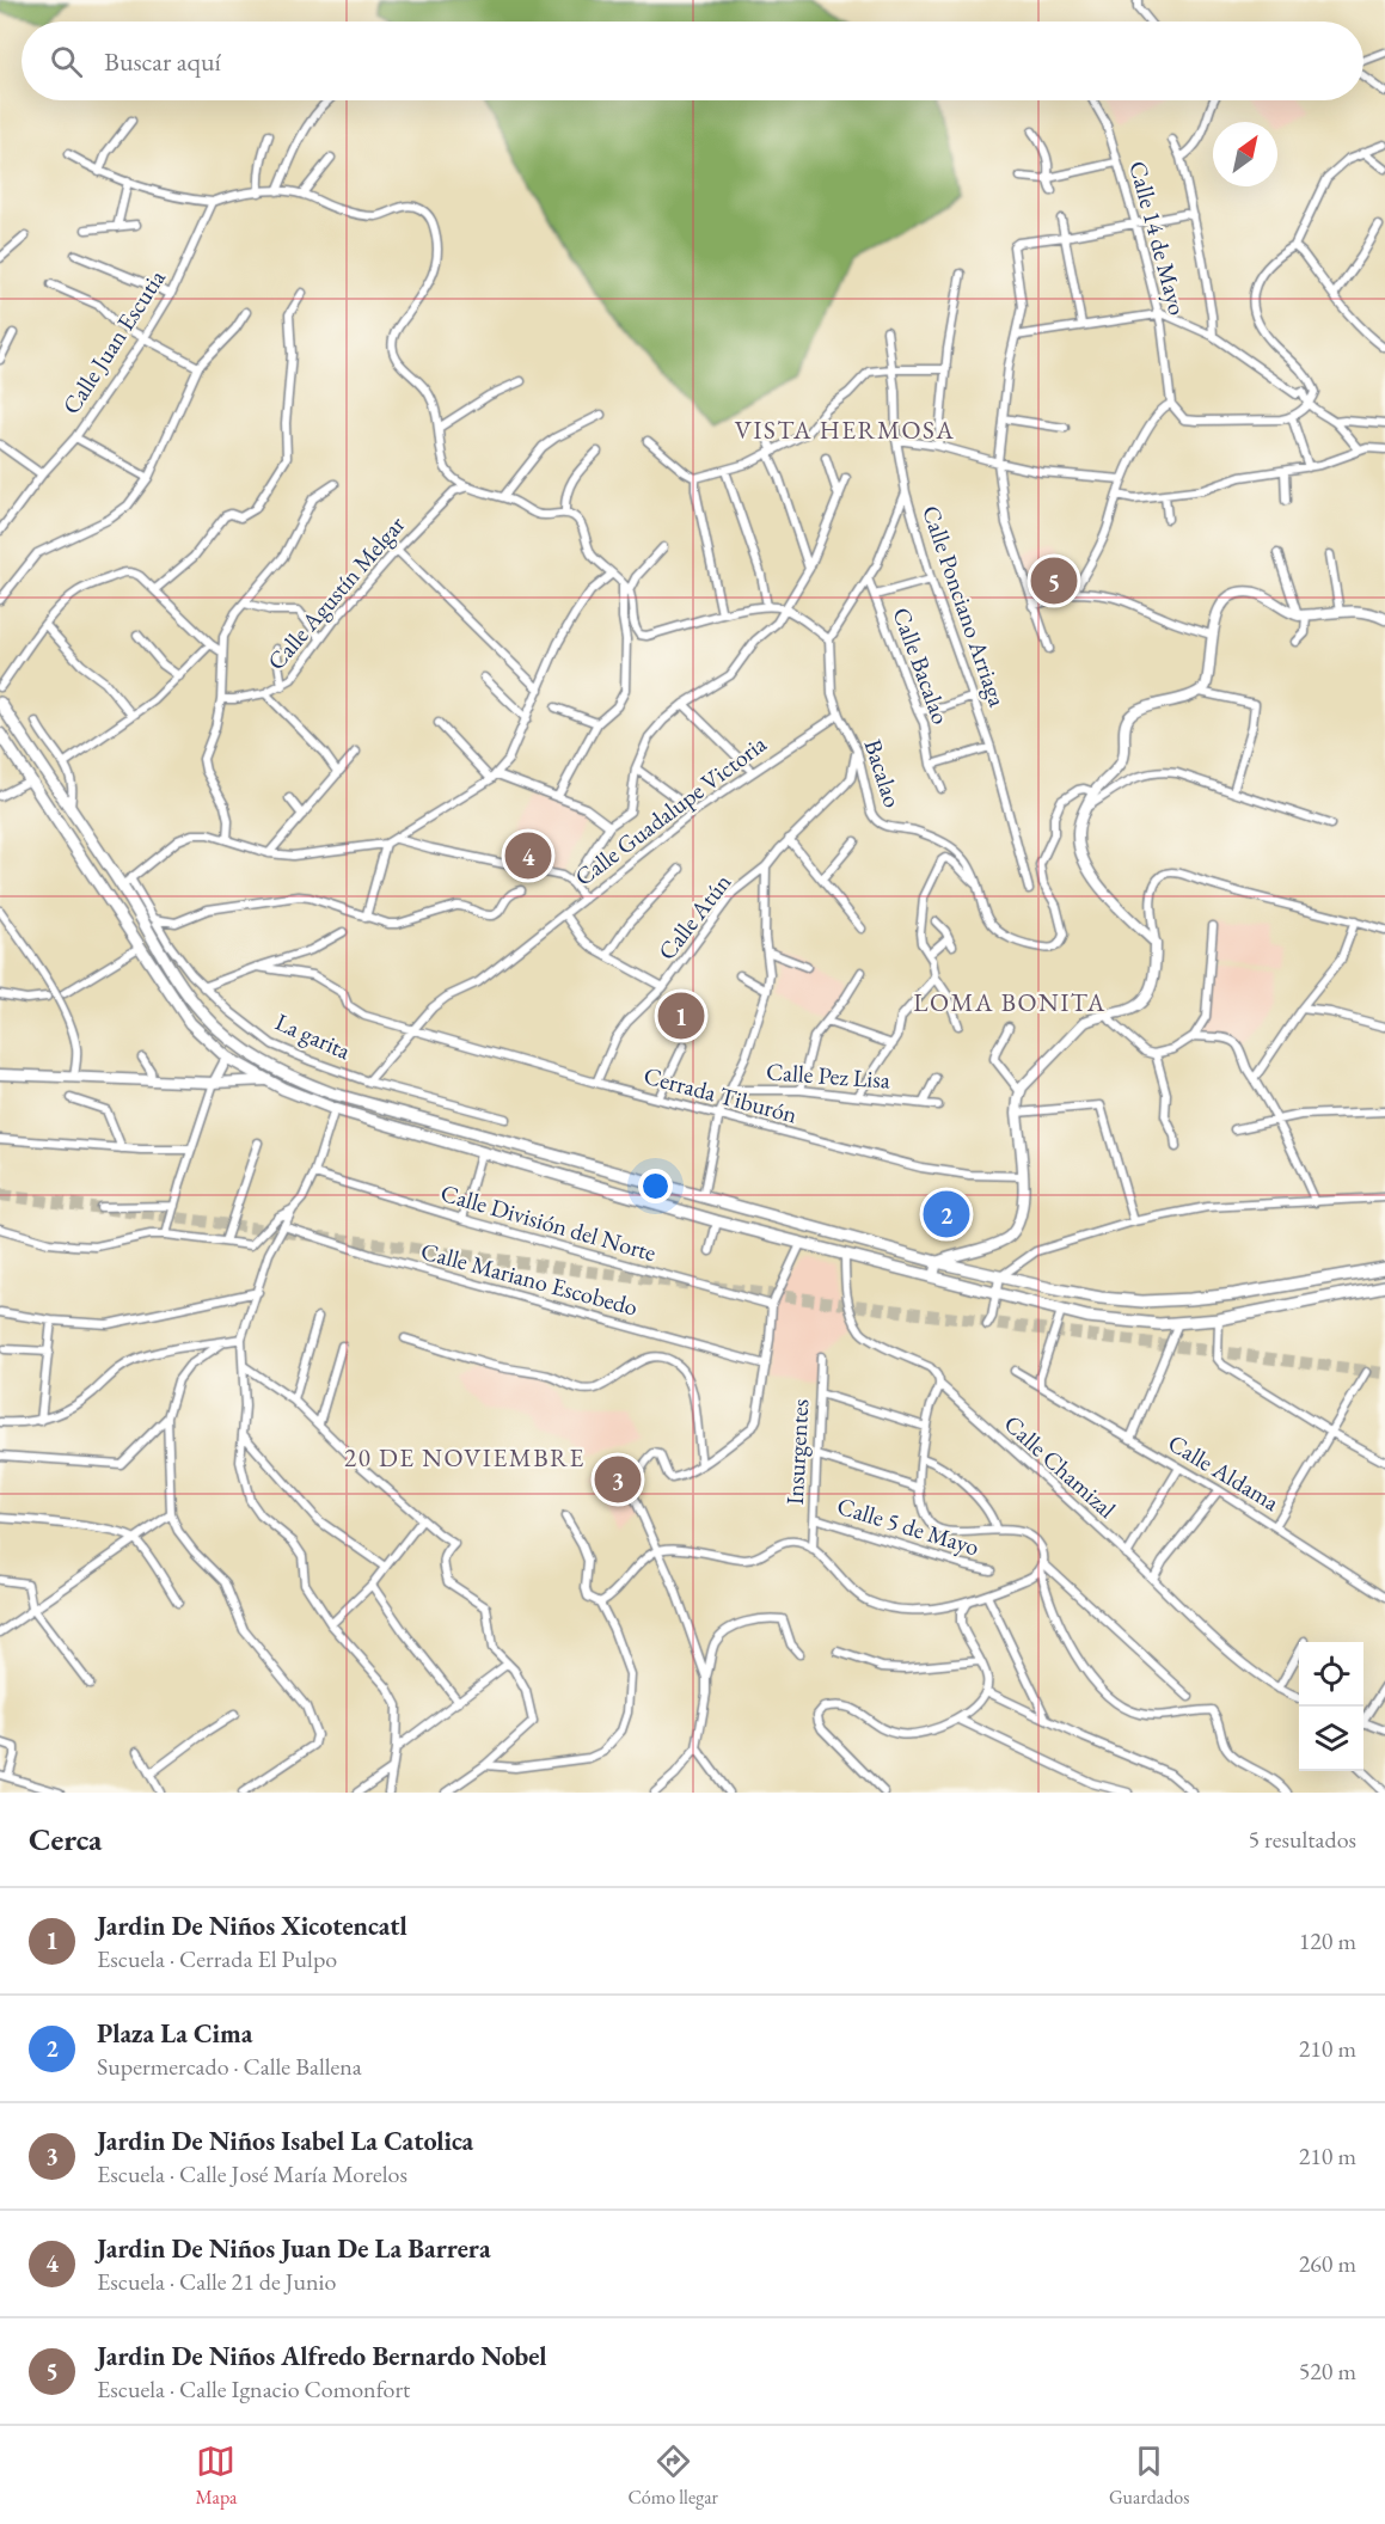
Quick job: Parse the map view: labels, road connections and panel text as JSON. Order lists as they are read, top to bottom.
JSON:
{
  "streets": {
    "street": [
      "Calle 14 de Mayo",
      "Calle Juan Escutia",
      "Calle Agustín Melgar",
      "Calle Ponciano Arriaga",
      "Calle Bacalao",
      "Bacalao",
      "Calle Guadalupe Victoria",
      "Calle Atún",
      "La garita",
      "Calle Pez Lisa",
      "Cerrada Tiburón",
      "Calle División del Norte",
      "Calle Mariano Escobedo",
      "Insurgentes",
      "Calle Chamizal",
      "Calle Aldama",
      "Calle 5 de Mayo"
    ]
  },
  "crossings": [
    ["Bacalao", "Calle Guadalupe Victoria"],
    ["Bacalao", "Calle Atún"],
    ["Calle Guadalupe Victoria", "La garita"],
    ["Calle Guadalupe Victoria", "Cerrada Tiburón"],
    ["Calle Atún", "Cerrada Tiburón"],
    ["Insurgentes", "Calle 5 de Mayo"]
  ],
  "districts": ["VISTA HERMOSA", "LOMA BONITA", "20 DE NOVIEMBRE"],
  "north": "top right",
  "page": {
    "search": "Buscar aquí",
    "pins": [
      "5",
      "4",
      "1",
      "2",
      "3"
    ],
    "heading": ["Cerca", "5 resultados"],
    "list": [
      {
        "mark": "1",
        "name": "Jardin De Niños Xicotencatl",
        "note": "Escuela · Cerrada El Pulpo",
        "value": "120 m"
      },
      {
        "mark": "2",
        "name": "Plaza La Cima",
        "note": "Supermercado · Calle Ballena",
        "value": "210 m"
      },
      {
        "mark": "3",
        "name": "Jardin De Niños Isabel La Catolica",
        "note": "Escuela · Calle José María Morelos",
        "value": "210 m"
      },
      {
        "mark": "4",
        "name": "Jardin De Niños Juan De La Barrera",
        "note": "Escuela · Calle 21 de Junio",
        "value": "260 m"
      },
      {
        "mark": "5",
        "name": "Jardin De Niños Alfredo Bernardo Nobel",
        "note": "Escuela · Calle Ignacio Comonfort",
        "value": "520 m"
      }
    ],
    "nav": ["Mapa", "Cómo llegar", "Guardados"]
  }
}
